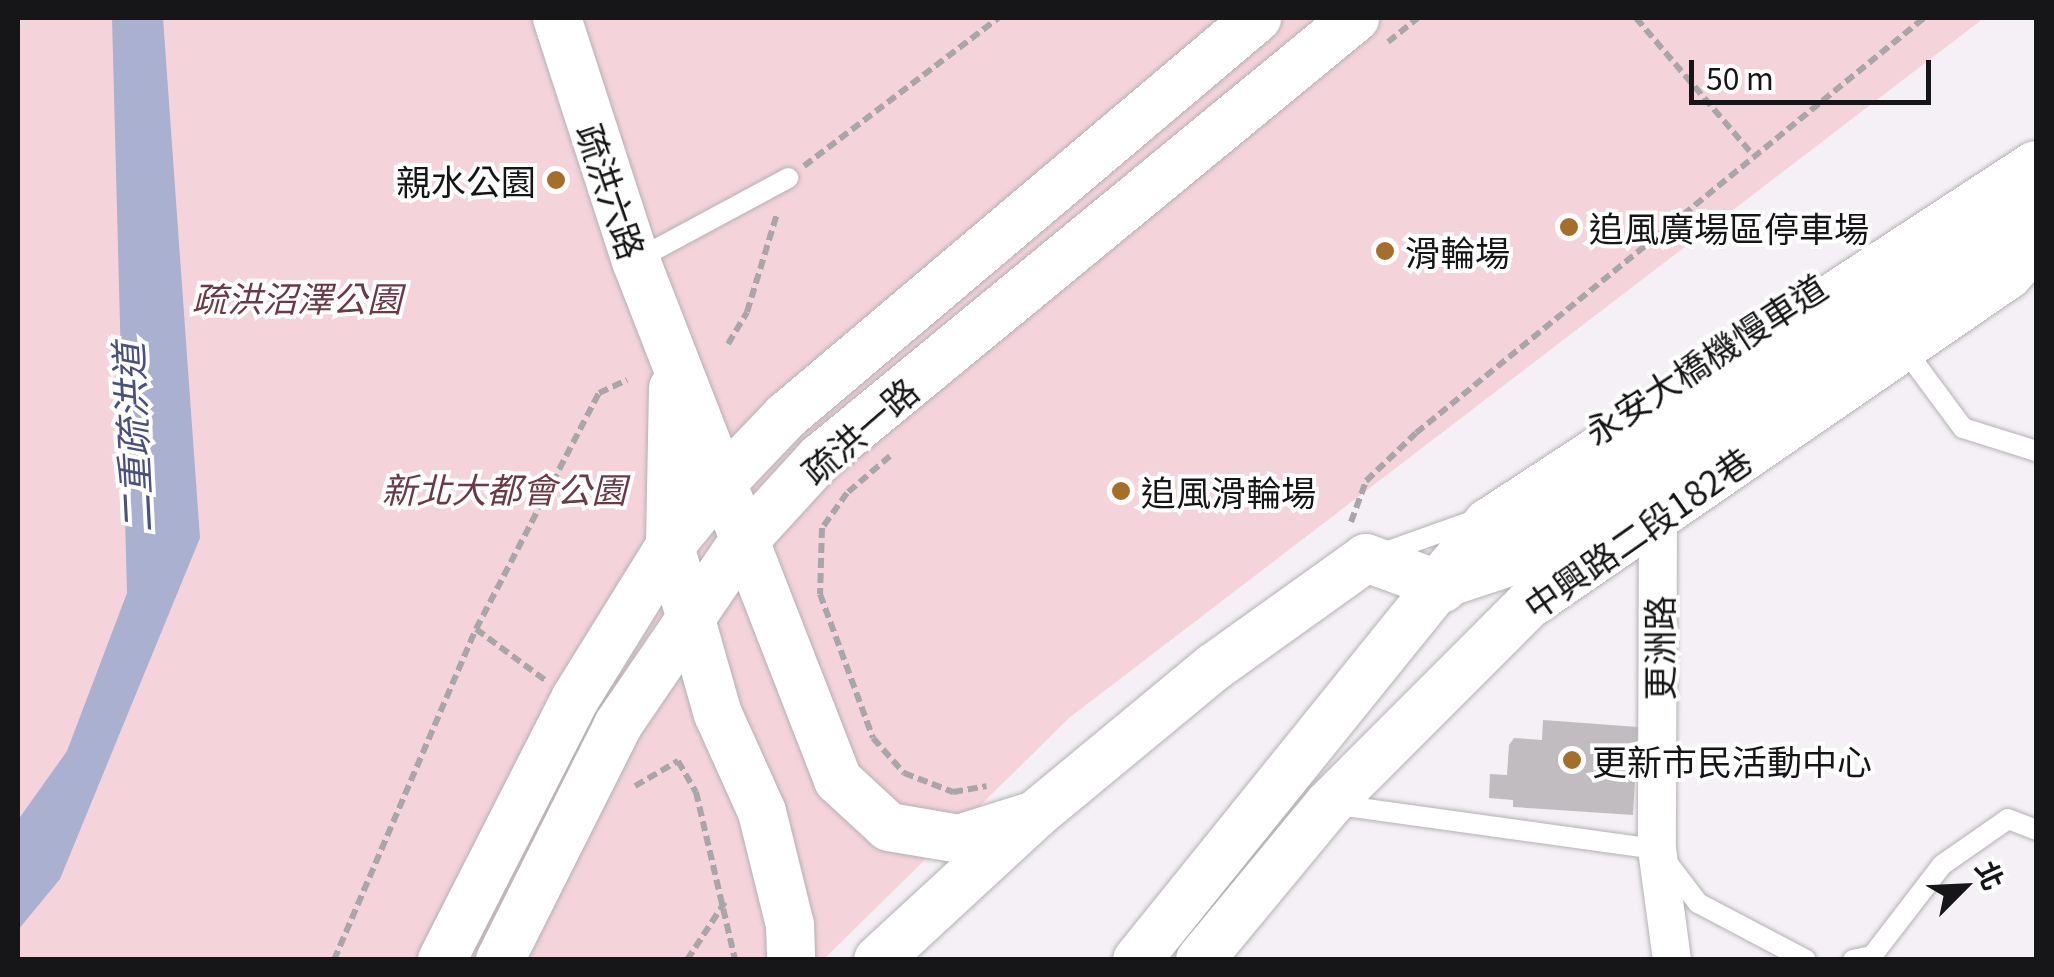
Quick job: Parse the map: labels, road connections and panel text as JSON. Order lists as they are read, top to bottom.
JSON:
{
  "streets": {
    "street": [
      "疏洪六路",
      "疏洪一路",
      "中興路二段182巷",
      "更洲路"
    ],
    "lane": ["永安大橋機慢車道"]
  },
  "crossings": [
    ["疏洪六路", "疏洪一路"],
    ["中興路二段182巷", "更洲路"]
  ],
  "water": ["二重疏洪道"],
  "parks": ["疏洪沼澤公園", "新北大都會公園"],
  "places": [
    "親水公園",
    "追風廣場區停車場",
    "滑輪場",
    "追風滑輪場",
    "更新市民活動中心"
  ],
  "scale_bar": "50 m",
  "north": "top right"
}
